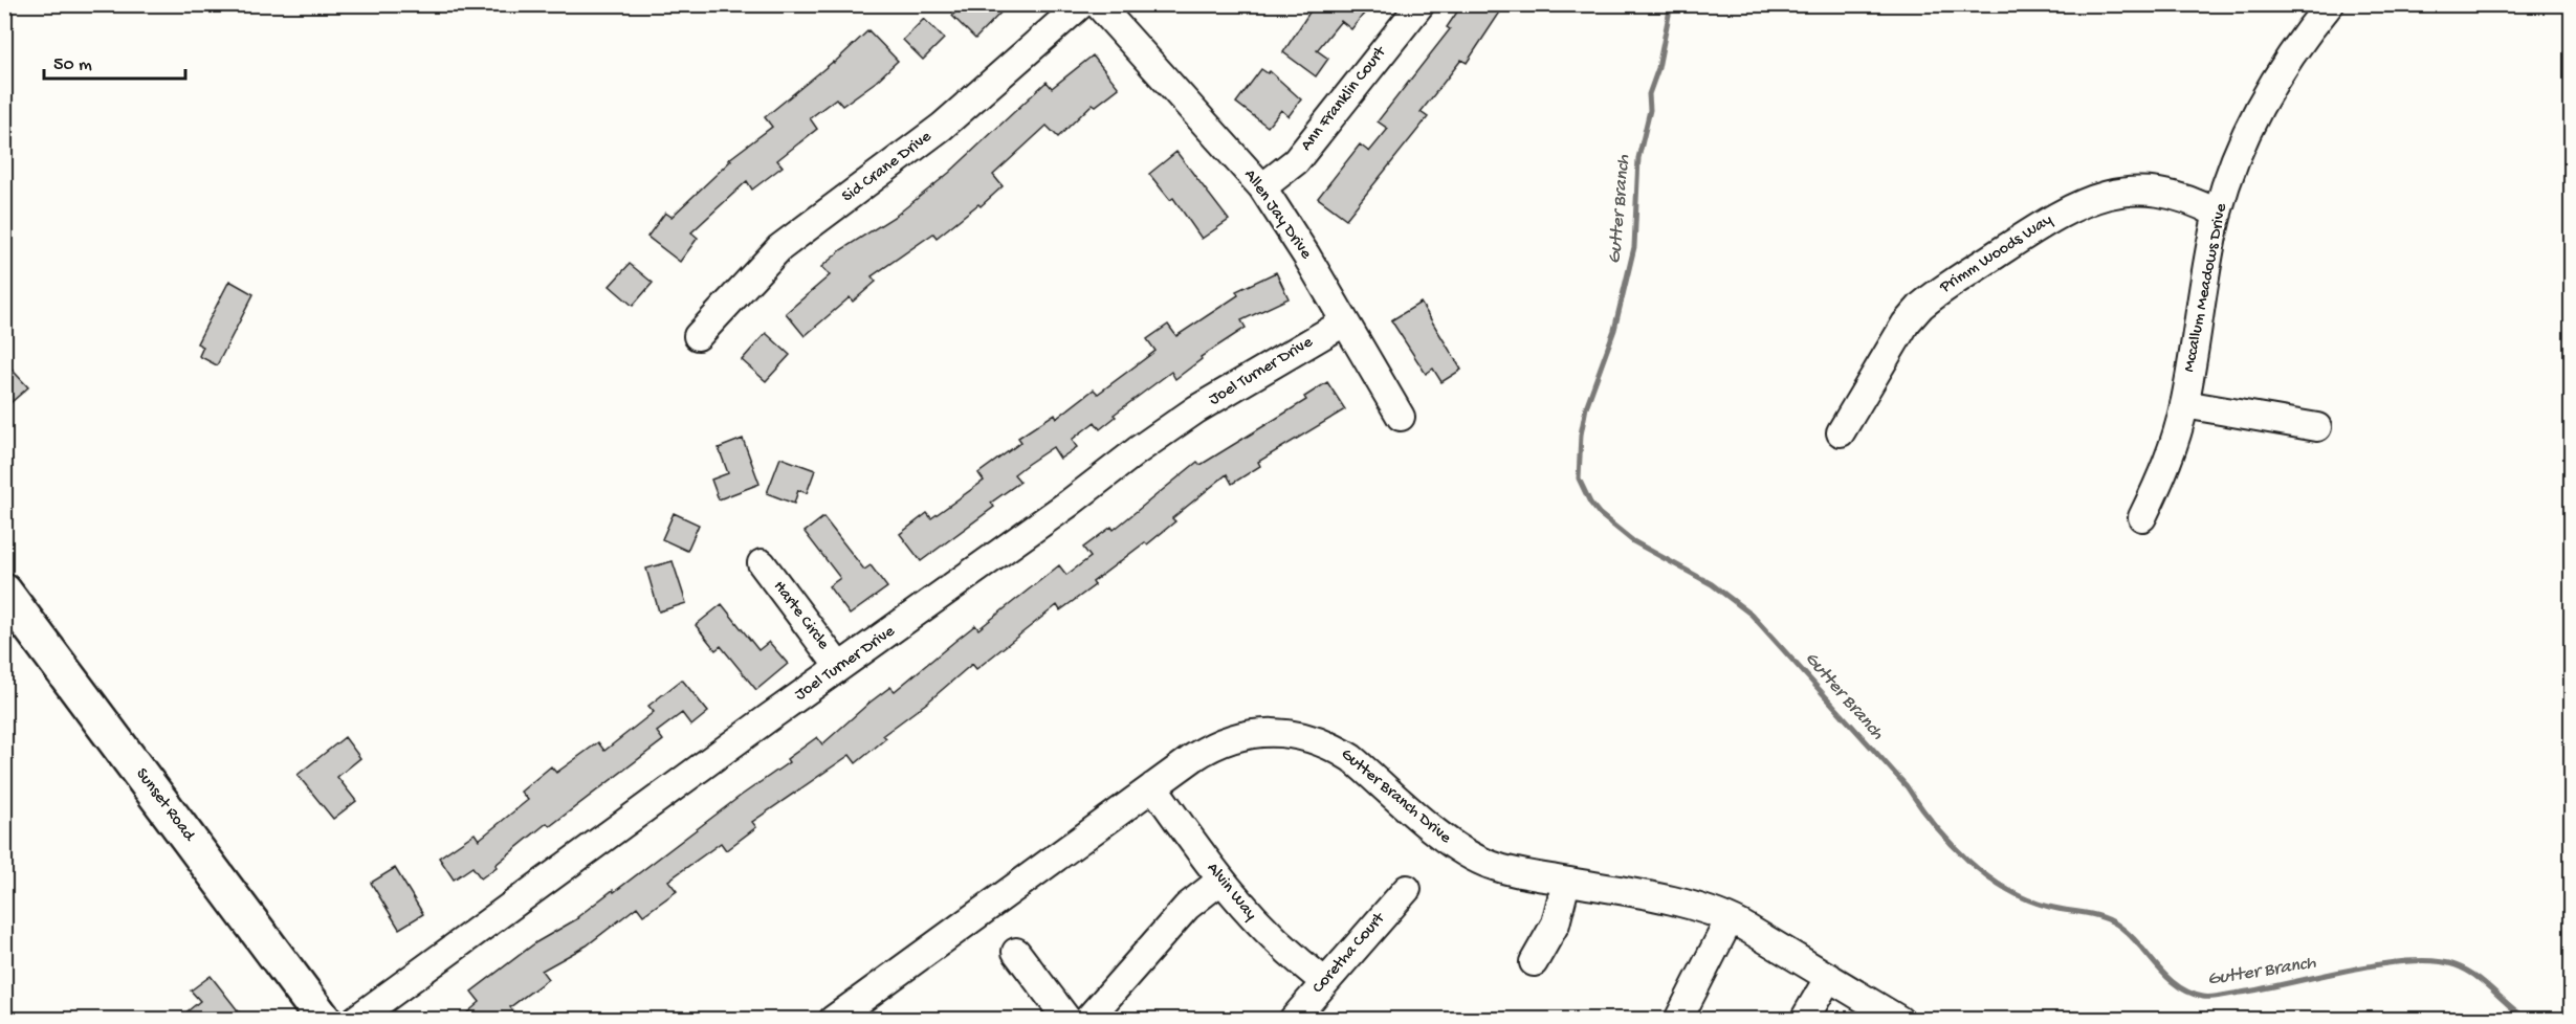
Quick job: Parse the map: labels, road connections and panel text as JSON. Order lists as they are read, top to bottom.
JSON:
{
  "streets": {
    "main road": ["Sunset Road"],
    "street": [
      "Ann Franklin Court",
      "Sid Crane Drive",
      "Allen Jay Drive",
      "Primm Woods Way",
      "Mccallum Meadows Drive",
      "Joel Turner Drive",
      "Harte Circle",
      "Gutter Branch Drive",
      "Alvin Way",
      "Coretha Court"
    ]
  },
  "crossings": [
    ["Ann Franklin Court", "Allen Jay Drive"],
    ["Allen Jay Drive", "Joel Turner Drive"],
    ["Primm Woods Way", "Mccallum Meadows Drive"],
    ["Joel Turner Drive", "Harte Circle"],
    ["Gutter Branch Drive", "Alvin Way"],
    ["Alvin Way", "Coretha Court"]
  ],
  "water": ["Gutter Branch"],
  "scale_bar": "50 m"
}
